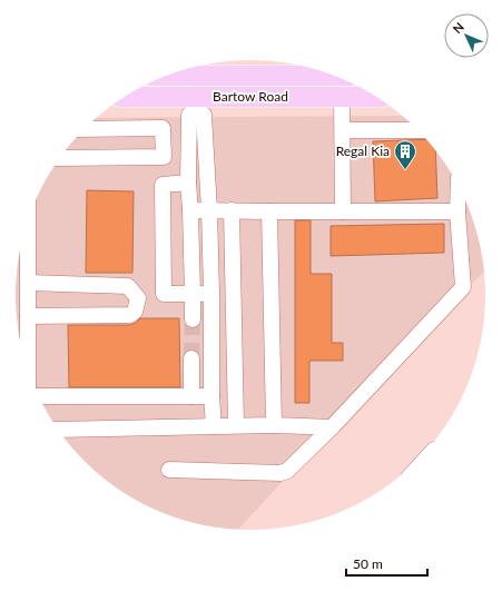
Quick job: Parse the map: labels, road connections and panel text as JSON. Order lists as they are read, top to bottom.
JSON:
{
  "streets": {
    "main road": ["Bartow Road"]
  },
  "places": {
    "building": ["Regal Kia"]
  },
  "scale_bar": "50 m",
  "north": "top left"
}
